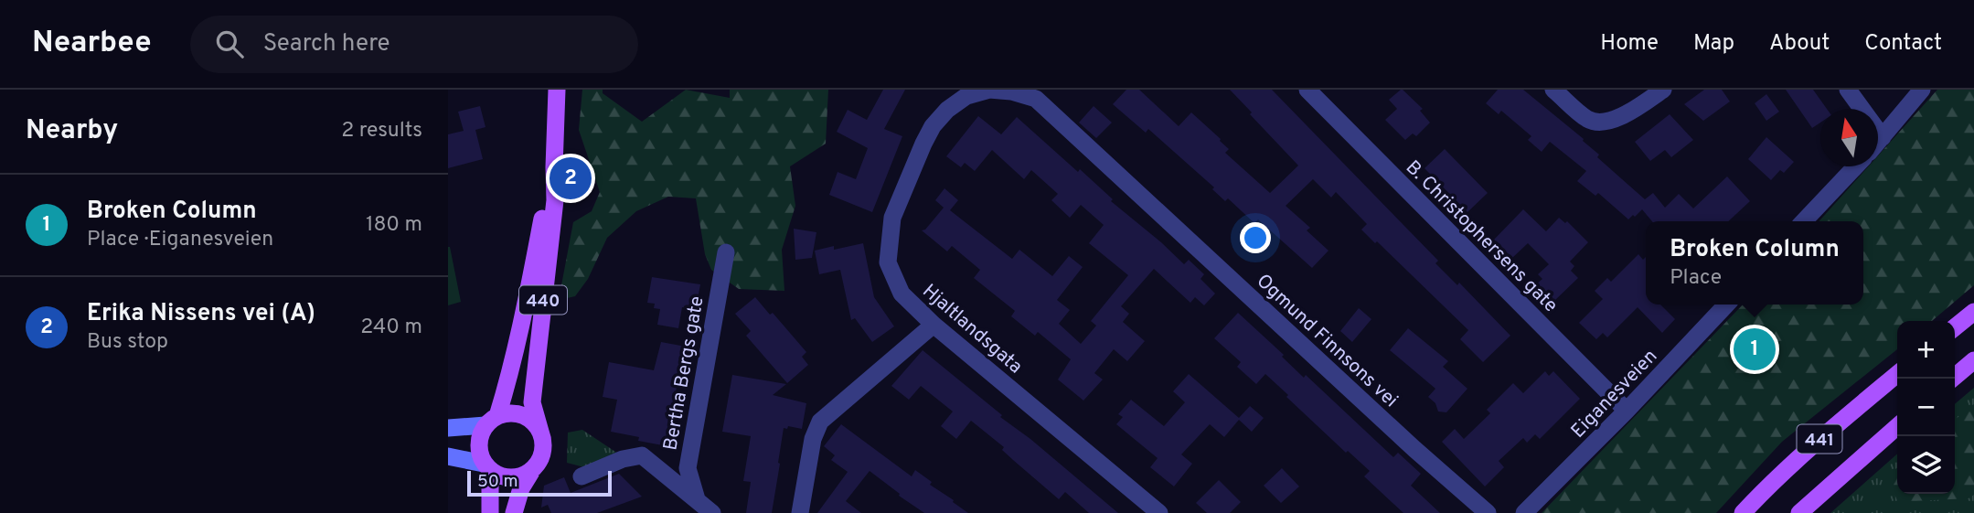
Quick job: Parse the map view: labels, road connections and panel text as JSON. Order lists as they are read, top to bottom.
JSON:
{
  "streets": {
    "main road": ["440", "441"],
    "street": [
      "B. Christophersens gate",
      "Hjaltlandsgata",
      "Ogmund Finnsons vei",
      "Bertha Bergs gate",
      "Eiganesveien"
    ]
  },
  "crossings": [
    ["B. Christophersens gate", "Eiganesveien"],
    ["Hjaltlandsgata", "Ogmund Finnsons vei"]
  ],
  "scale_bar": "50 m",
  "north": "top",
  "page": {
    "header": "Nearbee",
    "search": "Search here",
    "nav": [
      "Home",
      "Map",
      "About",
      "Contact"
    ],
    "heading": ["Nearby", "2 results"],
    "pins": ["2", "1"],
    "list": [
      {
        "mark": "1",
        "name": "Broken Column",
        "note": "Place · Eiganesveien",
        "value": "180 m"
      },
      {
        "mark": "2",
        "name": "Erika Nissens vei (A)",
        "note": "Bus stop",
        "value": "240 m"
      }
    ],
    "popup": ["Broken Column", "Place"],
    "map_buttons": ["+", "−"],
    "scale": "50 m"
  }
}
